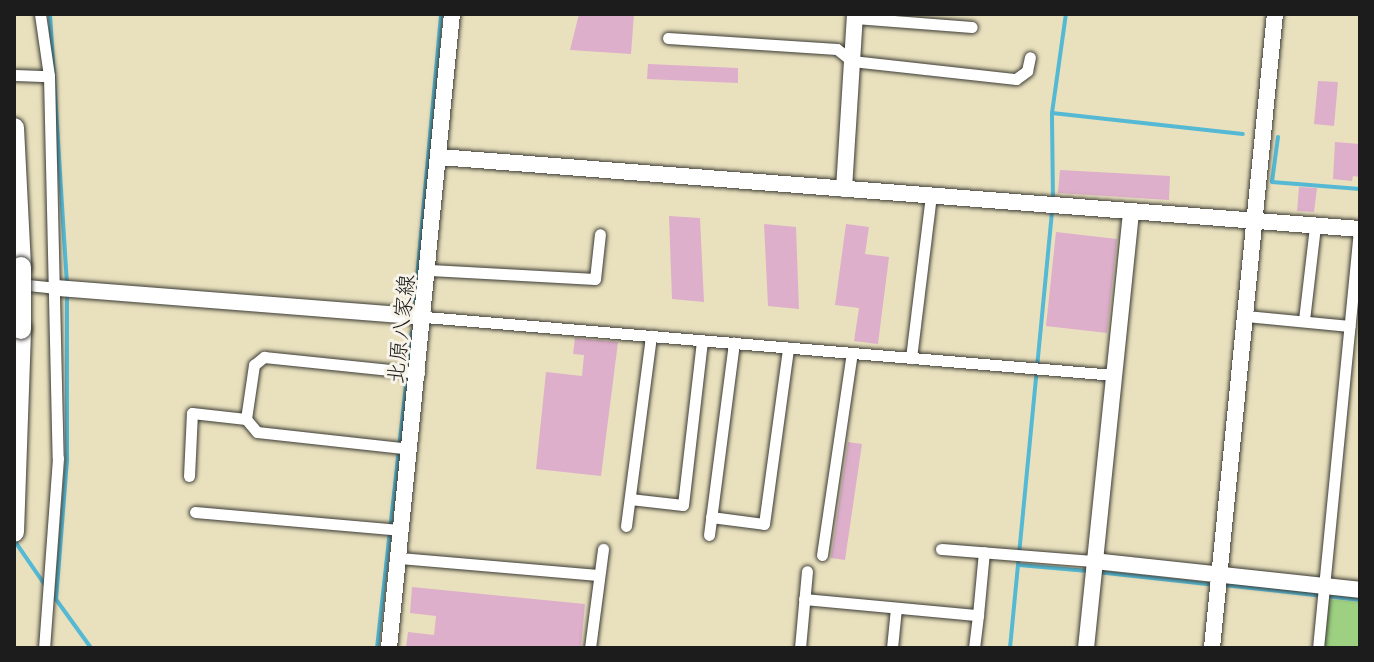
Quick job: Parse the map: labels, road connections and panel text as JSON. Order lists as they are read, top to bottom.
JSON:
{
  "streets": {
    "street": ["北原八家線"]
  }
}
